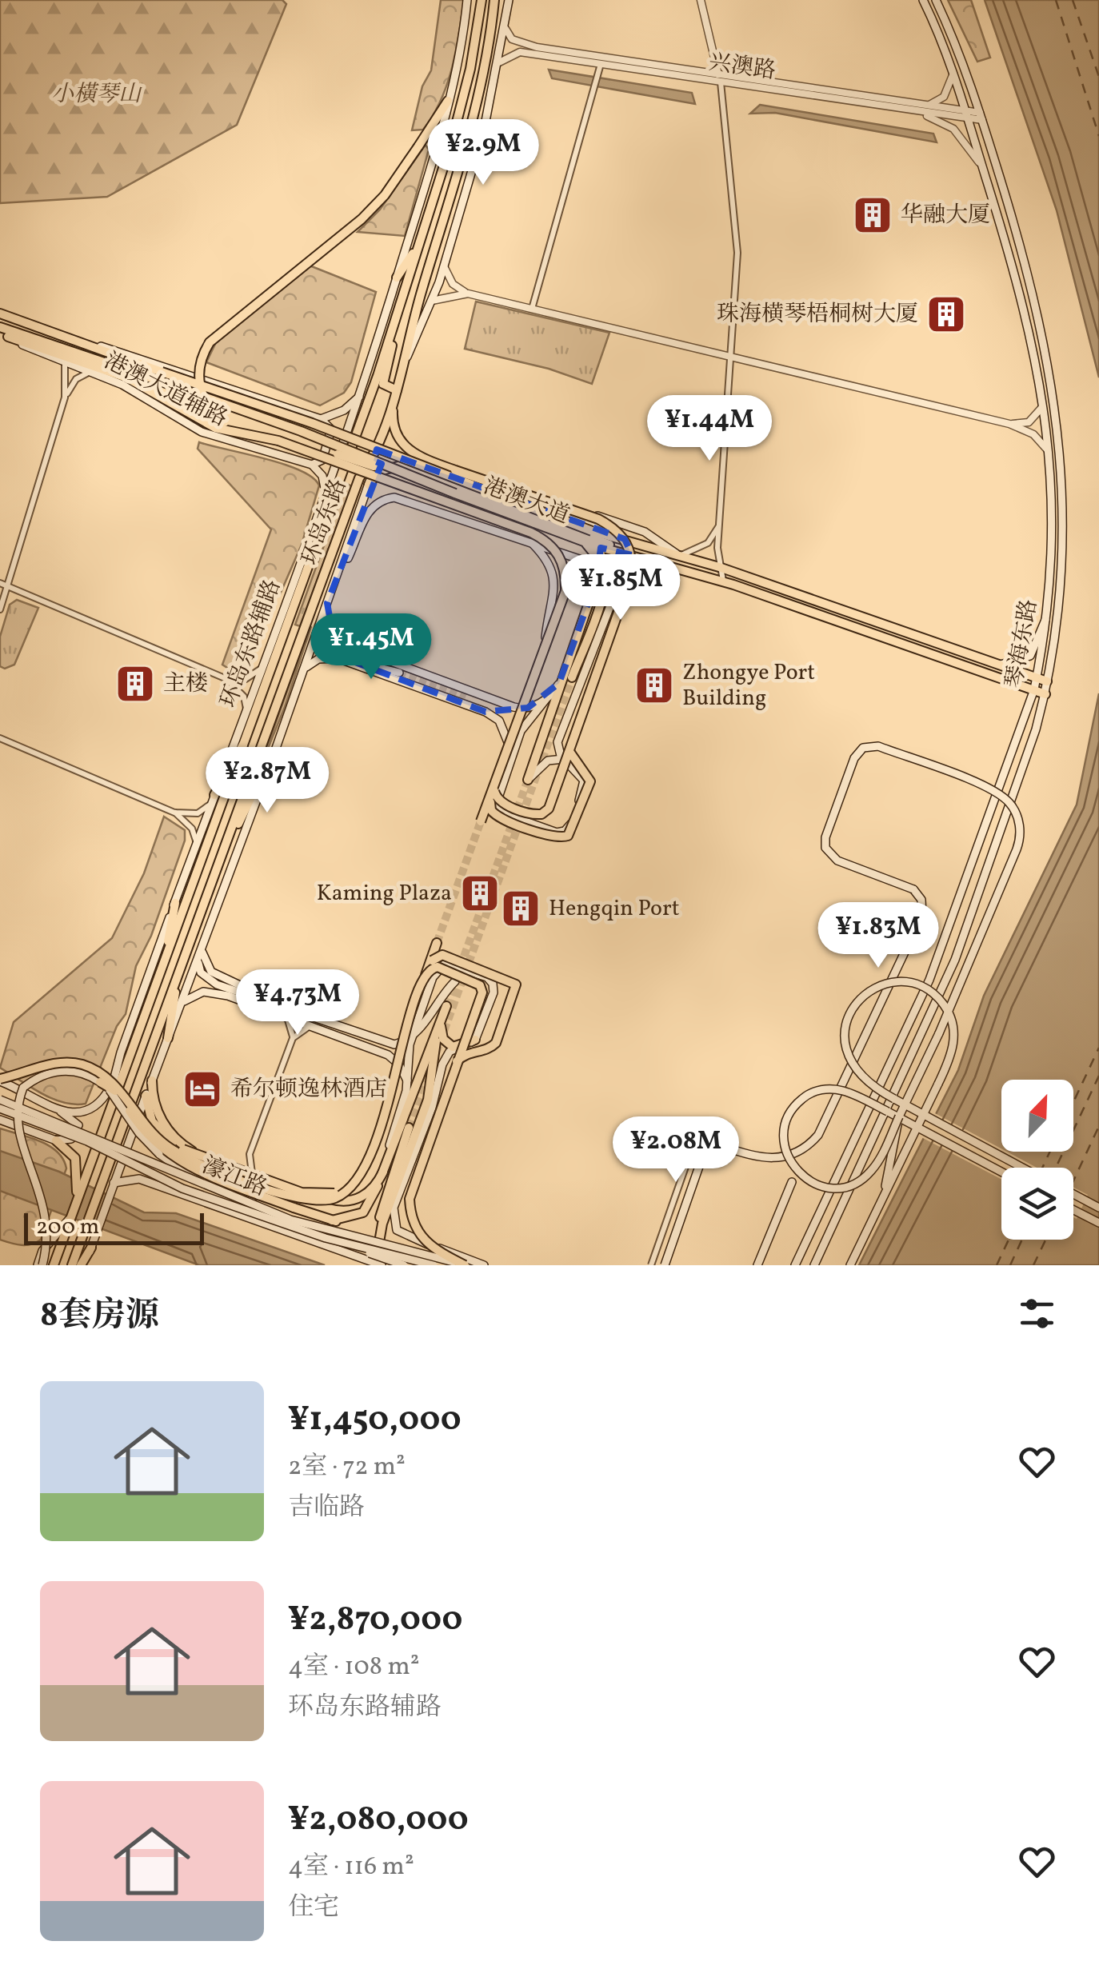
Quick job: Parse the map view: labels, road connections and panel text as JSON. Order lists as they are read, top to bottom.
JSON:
{
  "streets": {
    "main road": [
      "港澳大道辅路",
      "港澳大道",
      "环岛东路",
      "环岛东路辅路",
      "琴海东路",
      "濠江路"
    ],
    "street": ["兴澳路"]
  },
  "crossings": [
    ["兴澳路", "琴海东路"],
    ["港澳大道辅路", "港澳大道"],
    ["港澳大道", "环岛东路"],
    ["港澳大道", "琴海东路"],
    ["环岛东路", "环岛东路辅路"]
  ],
  "parks": ["小橫琴山"],
  "places": {
    "building": [
      "华融大厦",
      "珠海横琴梧桐树大厦",
      "主楼",
      "Zhongye Port Building",
      "Kaming Plaza",
      "Hengqin Port"
    ],
    "hotel": ["希尔顿逸林酒店"]
  },
  "scale_bar": "200 m",
  "north": "top right",
  "page": {
    "price": [
      "¥2.9M",
      "¥1.44M",
      "¥1.85M",
      "¥1.45M",
      "¥2.87M",
      "¥1.83M",
      "¥4.73M",
      "¥2.08M"
    ],
    "scale": "200 m",
    "heading": "8套房源",
    "list": [
      {
        "name": "¥1,450,000",
        "note": "2室 · 72 m² · 吉临路"
      },
      {
        "name": "¥2,870,000",
        "note": "4室 · 108 m² · 环岛东路辅路"
      },
      {
        "name": "¥2,080,000",
        "note": "4室 · 116 m² · 住宅"
      }
    ]
  }
}
